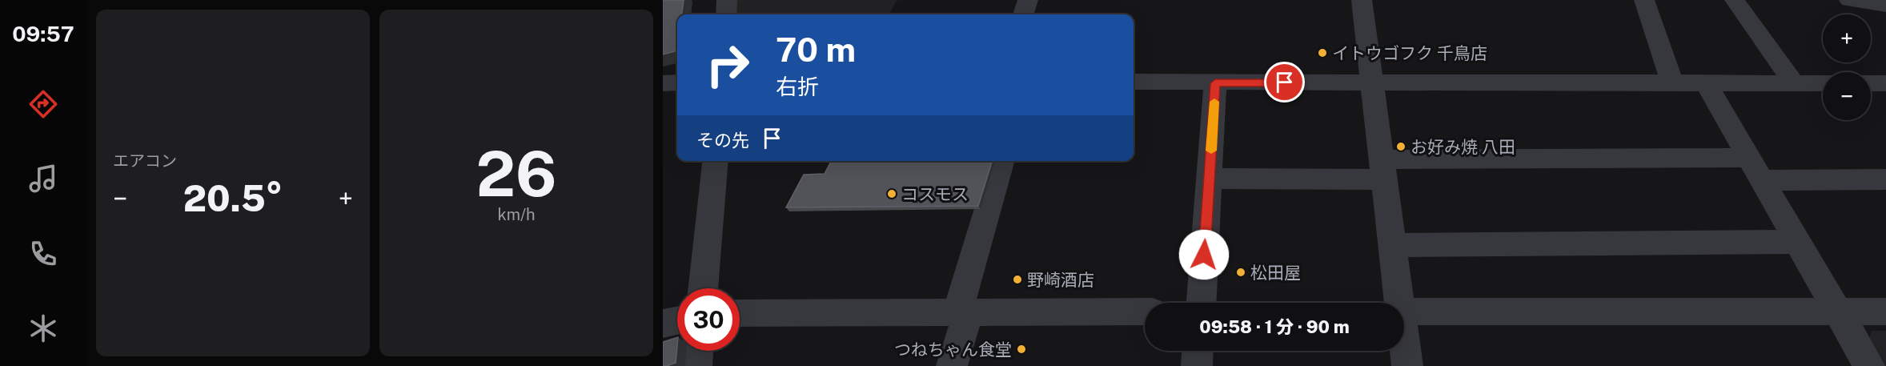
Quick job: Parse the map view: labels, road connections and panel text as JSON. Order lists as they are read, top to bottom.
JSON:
{
  "places": [
    "イトウゴフク 千鳥店",
    "お好み焼 八田",
    "コスモス",
    "松田屋",
    "野崎酒店",
    "つねちゃん食堂"
  ],
  "page": {
    "tabs": "09:57",
    "tile": [
      "エアコン",
      ["26", "km/h"]
    ],
    "map_buttons": ["+", "−"],
    "turn": ["70 m", "右折"],
    "then": "その先",
    "heat": ["−", "20.5°", "+"],
    "limit": "30",
    "trip": "09:58 · 1 分 · 90 m"
  }
}
